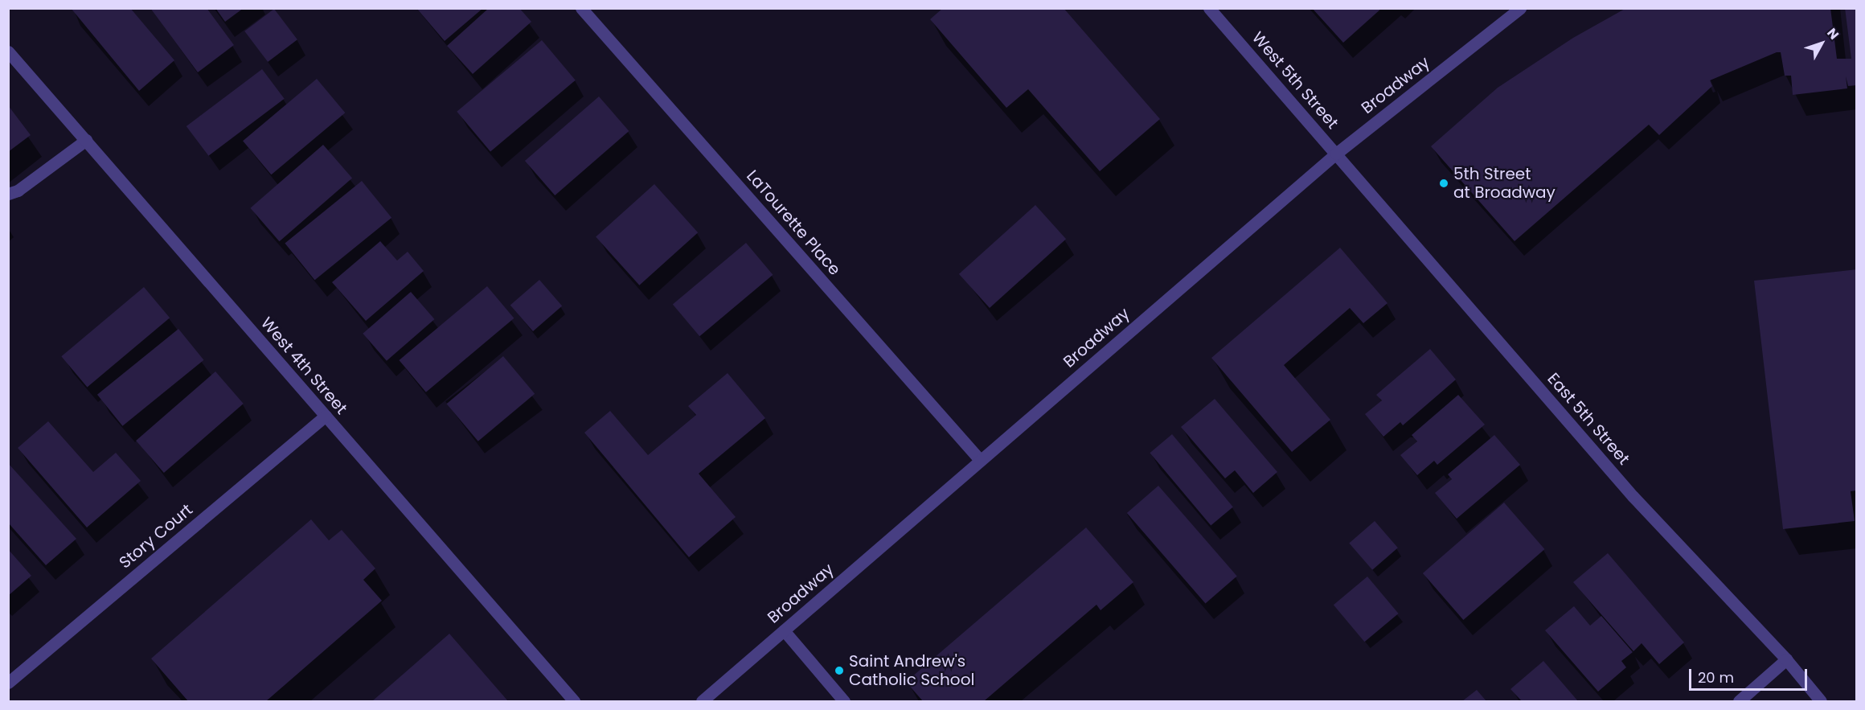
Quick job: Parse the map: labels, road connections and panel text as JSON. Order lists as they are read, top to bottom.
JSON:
{
  "streets": {
    "street": [
      "West 5th Street",
      "Broadway",
      "LaTourette Place",
      "West 4th Street",
      "East 5th Street",
      "Story Court"
    ]
  },
  "crossings": [
    ["West 5th Street", "Broadway"],
    ["West 5th Street", "East 5th Street"],
    ["Broadway", "LaTourette Place"],
    ["Broadway", "East 5th Street"],
    ["West 4th Street", "Story Court"]
  ],
  "places": ["5th Street at Broadway", "Saint Andrew's Catholic School"],
  "scale_bar": "20 m",
  "north": "top right"
}
